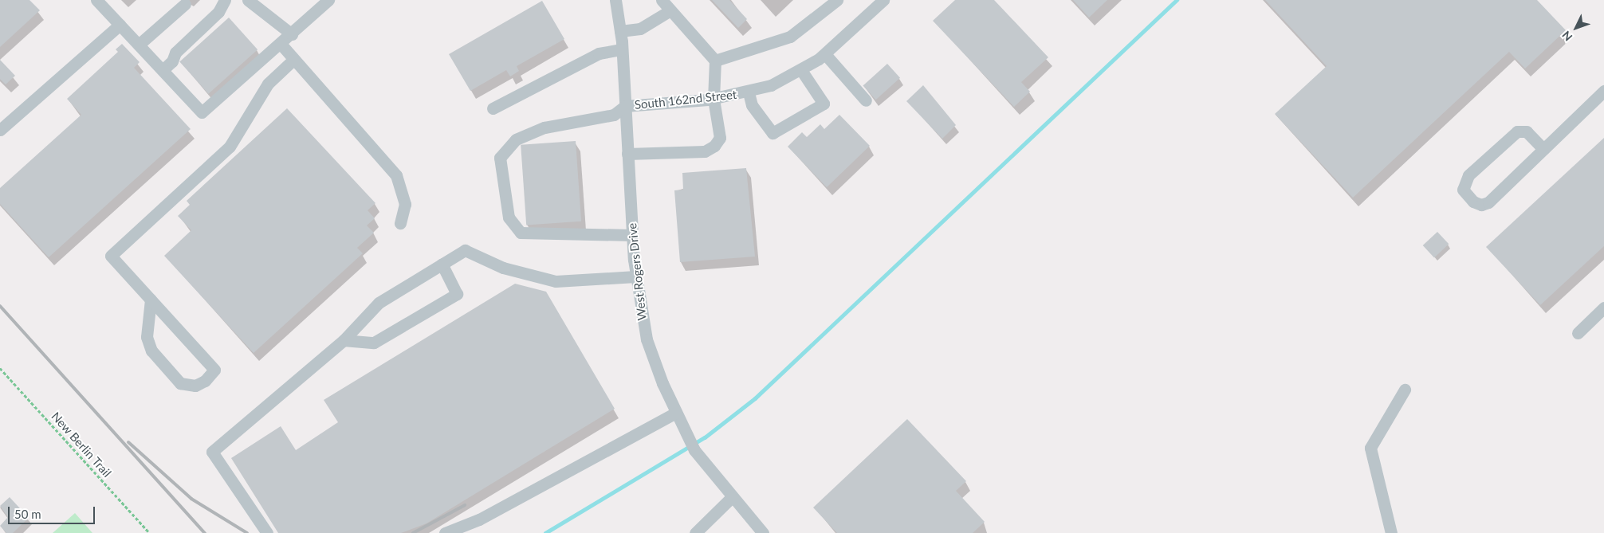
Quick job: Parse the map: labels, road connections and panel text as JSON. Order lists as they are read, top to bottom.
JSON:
{
  "streets": {
    "street": ["South 162nd Street", "West Rogers Drive"],
    "path": ["New Berlin Trail"]
  },
  "crossings": [
    ["South 162nd Street", "West Rogers Drive"]
  ],
  "scale_bar": "50 m",
  "north": "bottom left"
}
